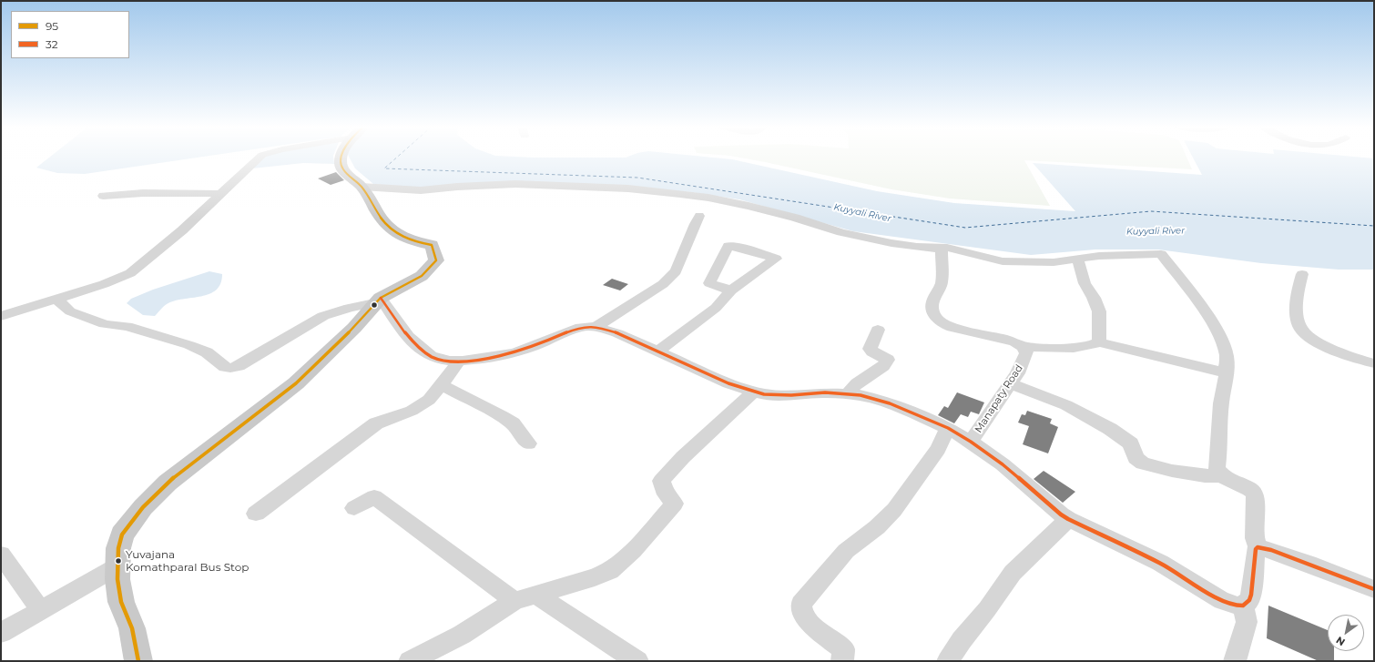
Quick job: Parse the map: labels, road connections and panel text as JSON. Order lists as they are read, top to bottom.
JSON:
{
  "streets": {
    "street": ["Manapaty Road"]
  },
  "water": ["Kuyyali River"],
  "places": ["Yuvajana Komathparal Bus Stop"],
  "lines": ["transit line 95", "transit line 32"],
  "legend": ["95", "32"],
  "north": "bottom left"
}
